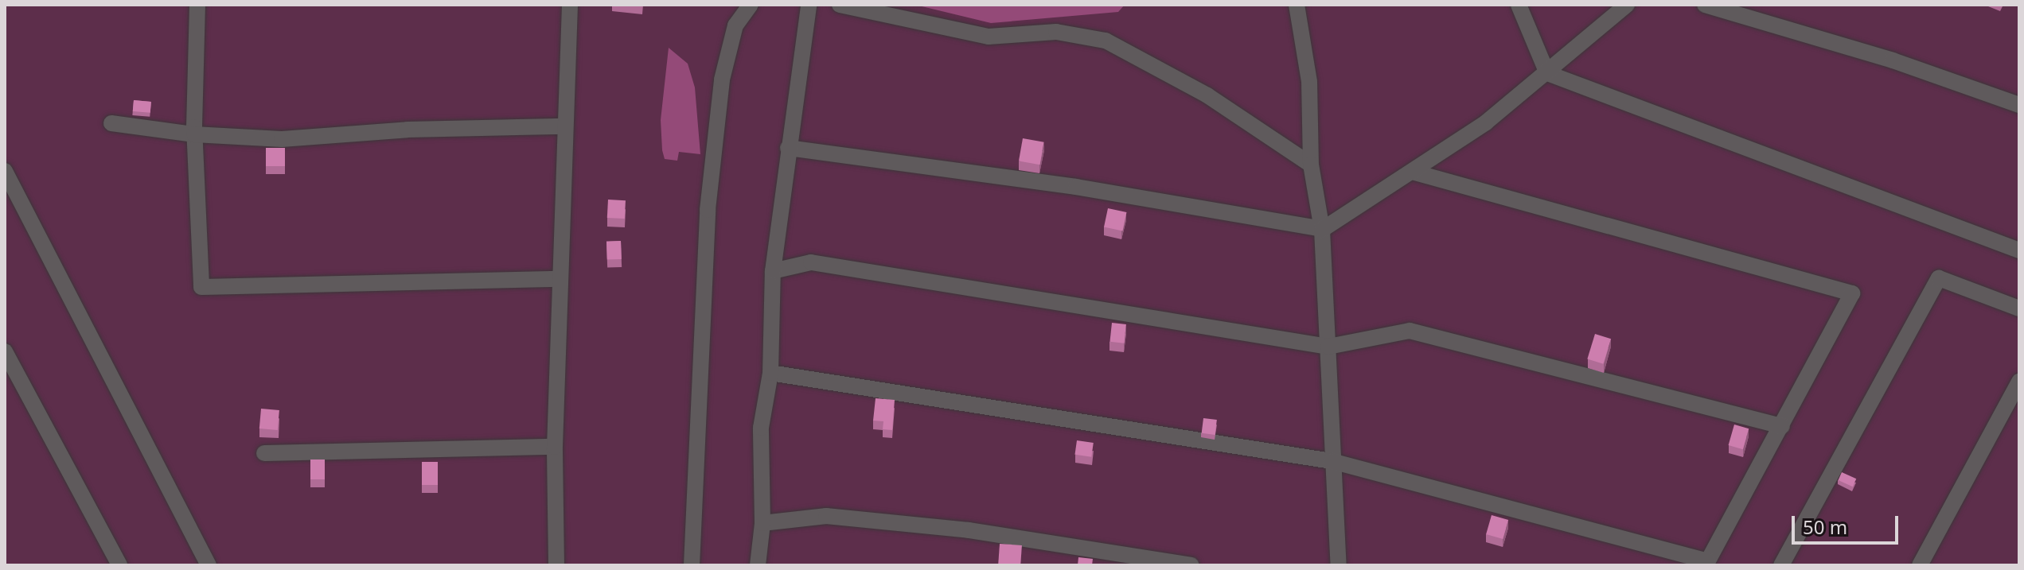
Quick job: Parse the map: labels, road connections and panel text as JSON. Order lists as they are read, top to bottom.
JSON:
{
  "scale_bar": "50 m"
}
